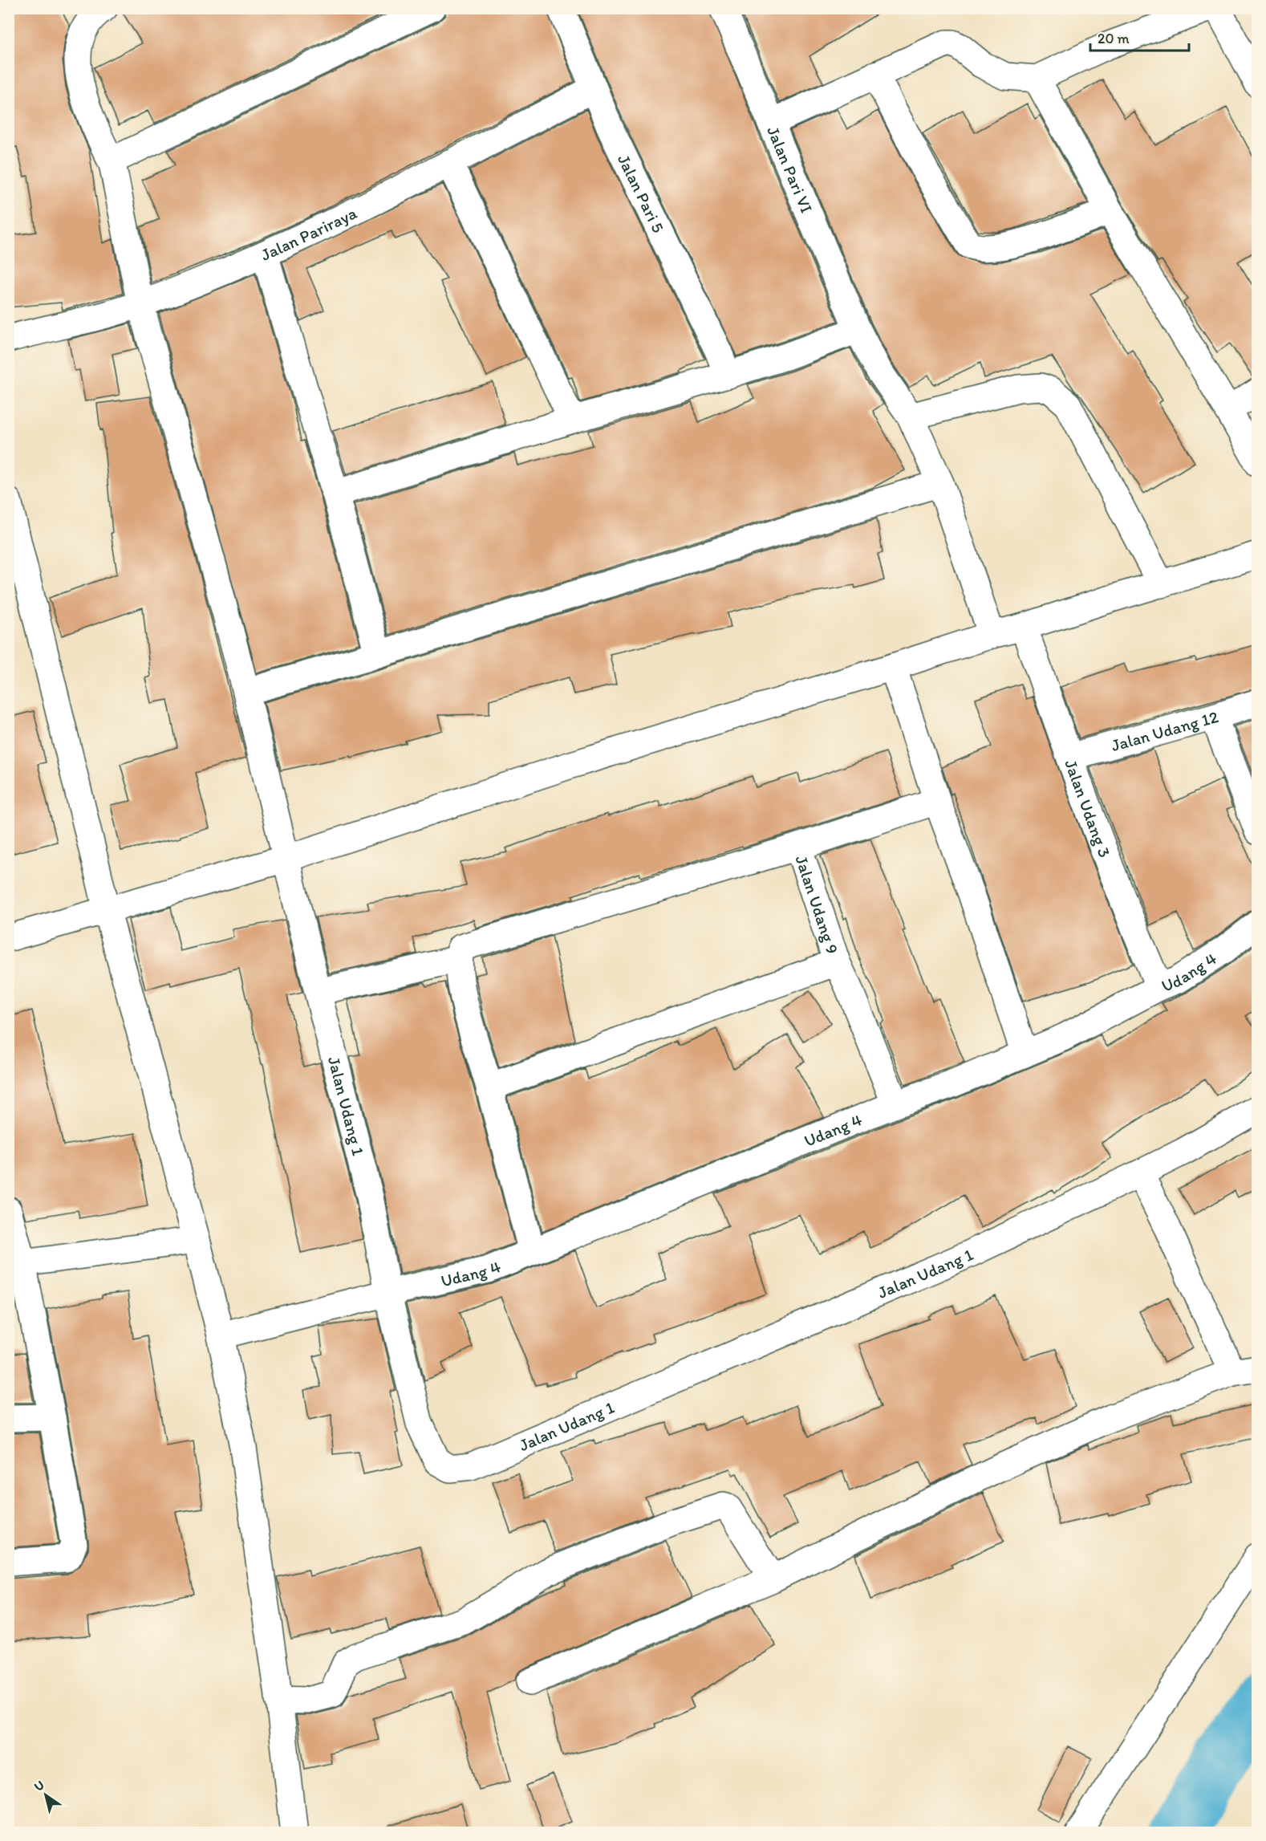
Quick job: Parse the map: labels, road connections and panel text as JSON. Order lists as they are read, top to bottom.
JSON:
{
  "streets": {
    "street": [
      "Jalan Pari VI",
      "Jalan Pari 5",
      "Jalan Pariraya",
      "Jalan Udang 12",
      "Jalan Udang 3",
      "Jalan Udang 9",
      "Udang 4",
      "Jalan Udang 1"
    ]
  },
  "crossings": [
    ["Jalan Pari 5", "Jalan Pariraya"],
    ["Jalan Pariraya", "Jalan Udang 1"],
    ["Jalan Udang 12", "Jalan Udang 3"],
    ["Jalan Udang 3", "Udang 4"],
    ["Jalan Udang 9", "Udang 4"],
    ["Udang 4", "Jalan Udang 1"]
  ],
  "scale_bar": "20 m",
  "north": "top left"
}
